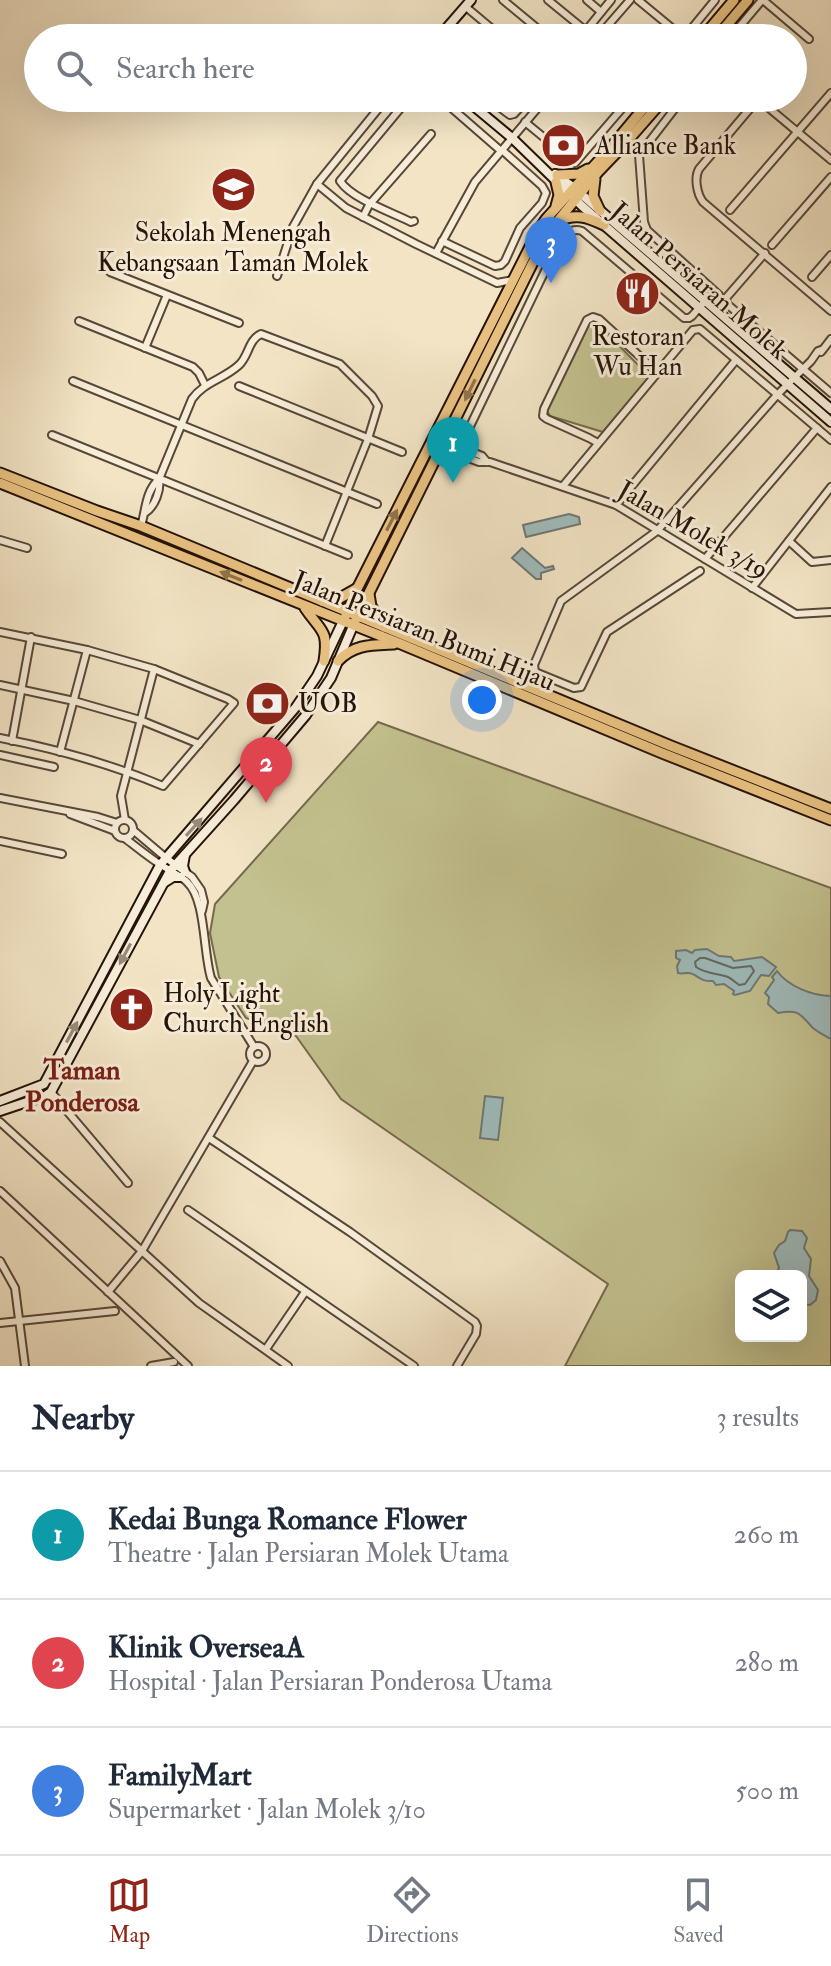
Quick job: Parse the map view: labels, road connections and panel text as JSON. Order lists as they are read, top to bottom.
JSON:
{
  "streets": {
    "main road": ["Jalan Persiaran Molek", "Jalan Persiaran Bumi Hijau"],
    "street": ["Jalan Molek 3/19"]
  },
  "districts": ["Taman Ponderosa"],
  "places": {
    "bank": ["Alliance Bank", "UOB"],
    "school or university": ["Sekolah Menengah Kebangsaan Taman Molek"],
    "restaurant": ["Restoran Wu Han"],
    "church": ["Holy Light Church English"]
  },
  "page": {
    "search": "Search here",
    "pins": ["3", "1", "2"],
    "heading": ["Nearby", "3 results"],
    "list": [
      {
        "mark": "1",
        "name": "Kedai Bunga Romance Flower",
        "note": "Theatre · Jalan Persiaran Molek Utama",
        "value": "260 m"
      },
      {
        "mark": "2",
        "name": "Klinik OverseaA",
        "note": "Hospital · Jalan Persiaran Ponderosa Utama",
        "value": "280 m"
      },
      {
        "mark": "3",
        "name": "FamilyMart",
        "note": "Supermarket · Jalan Molek 3/10",
        "value": "500 m"
      }
    ],
    "nav": ["Map", "Directions", "Saved"]
  }
}
